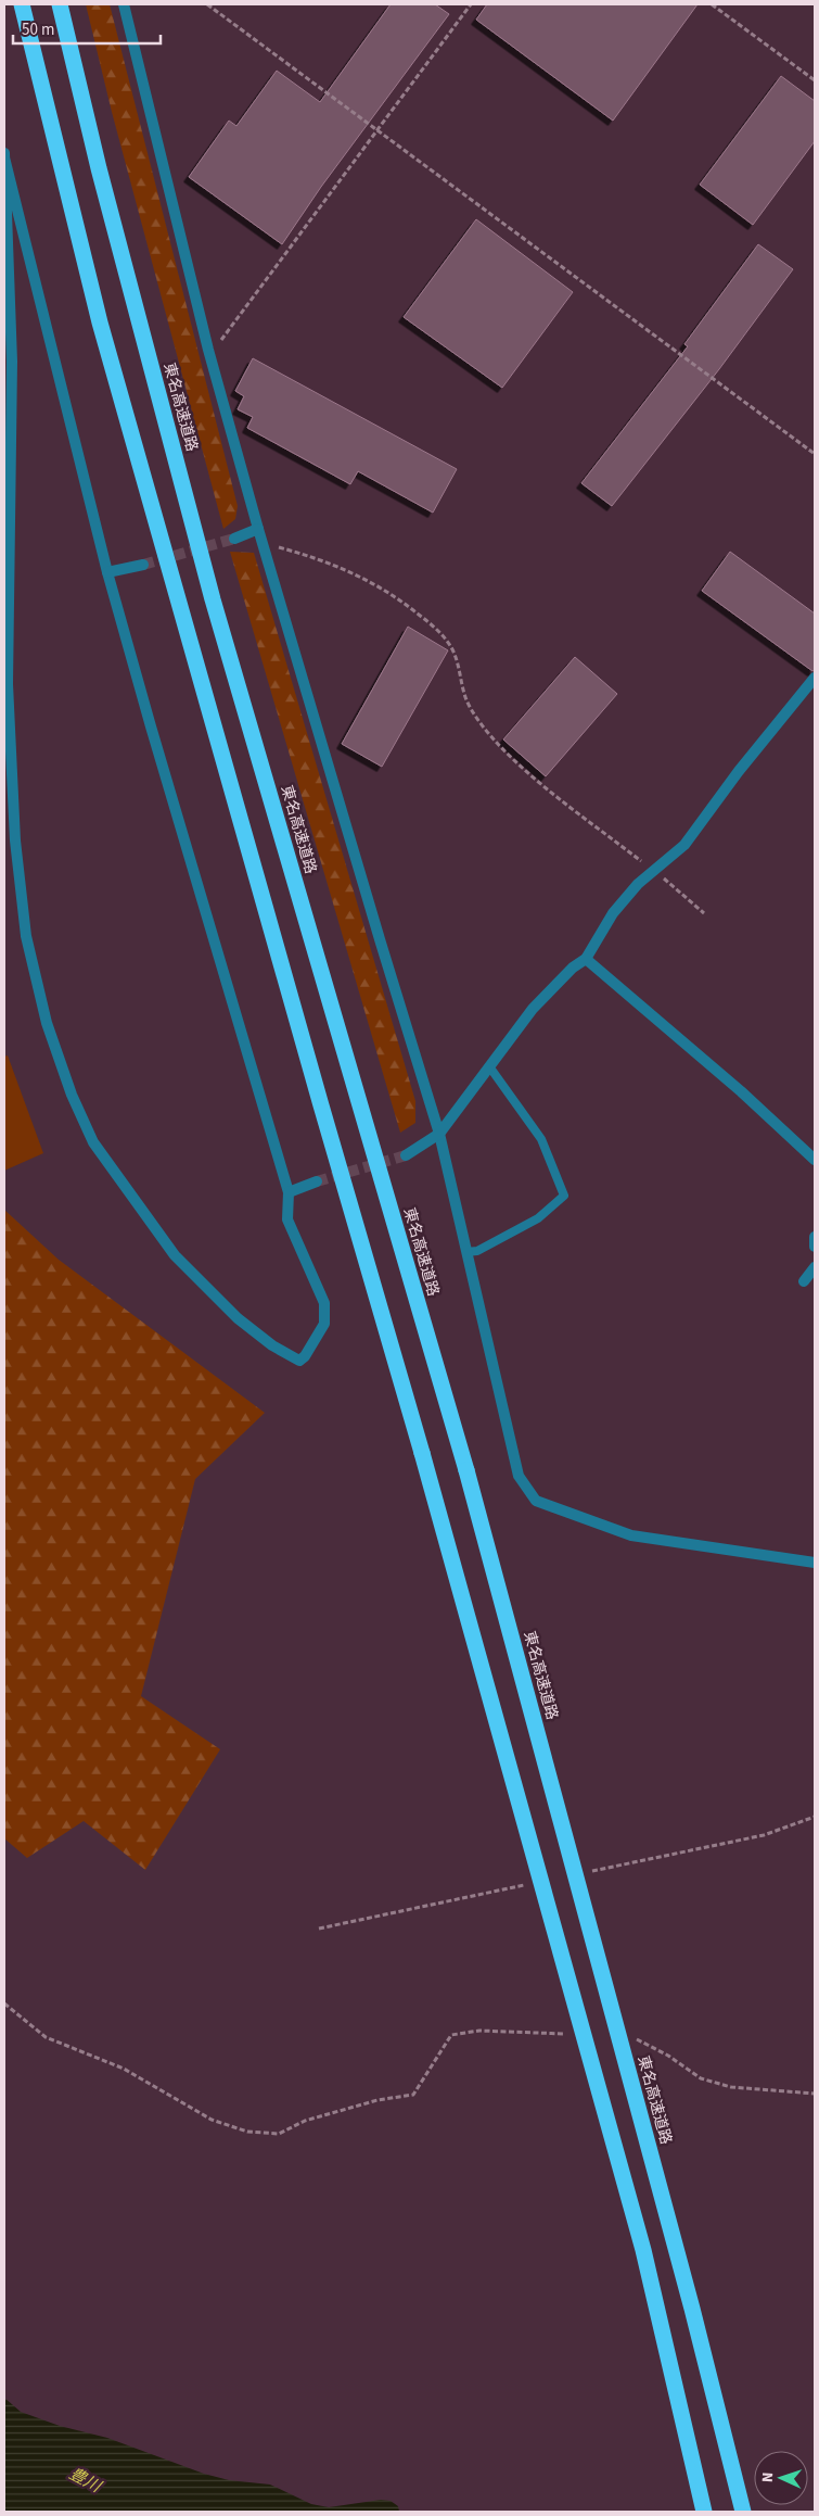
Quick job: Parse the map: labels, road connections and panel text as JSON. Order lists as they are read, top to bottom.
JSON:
{
  "streets": {
    "highway": ["東名高速道路"]
  },
  "water": ["豊川"],
  "scale_bar": "50 m",
  "north": "left"
}
